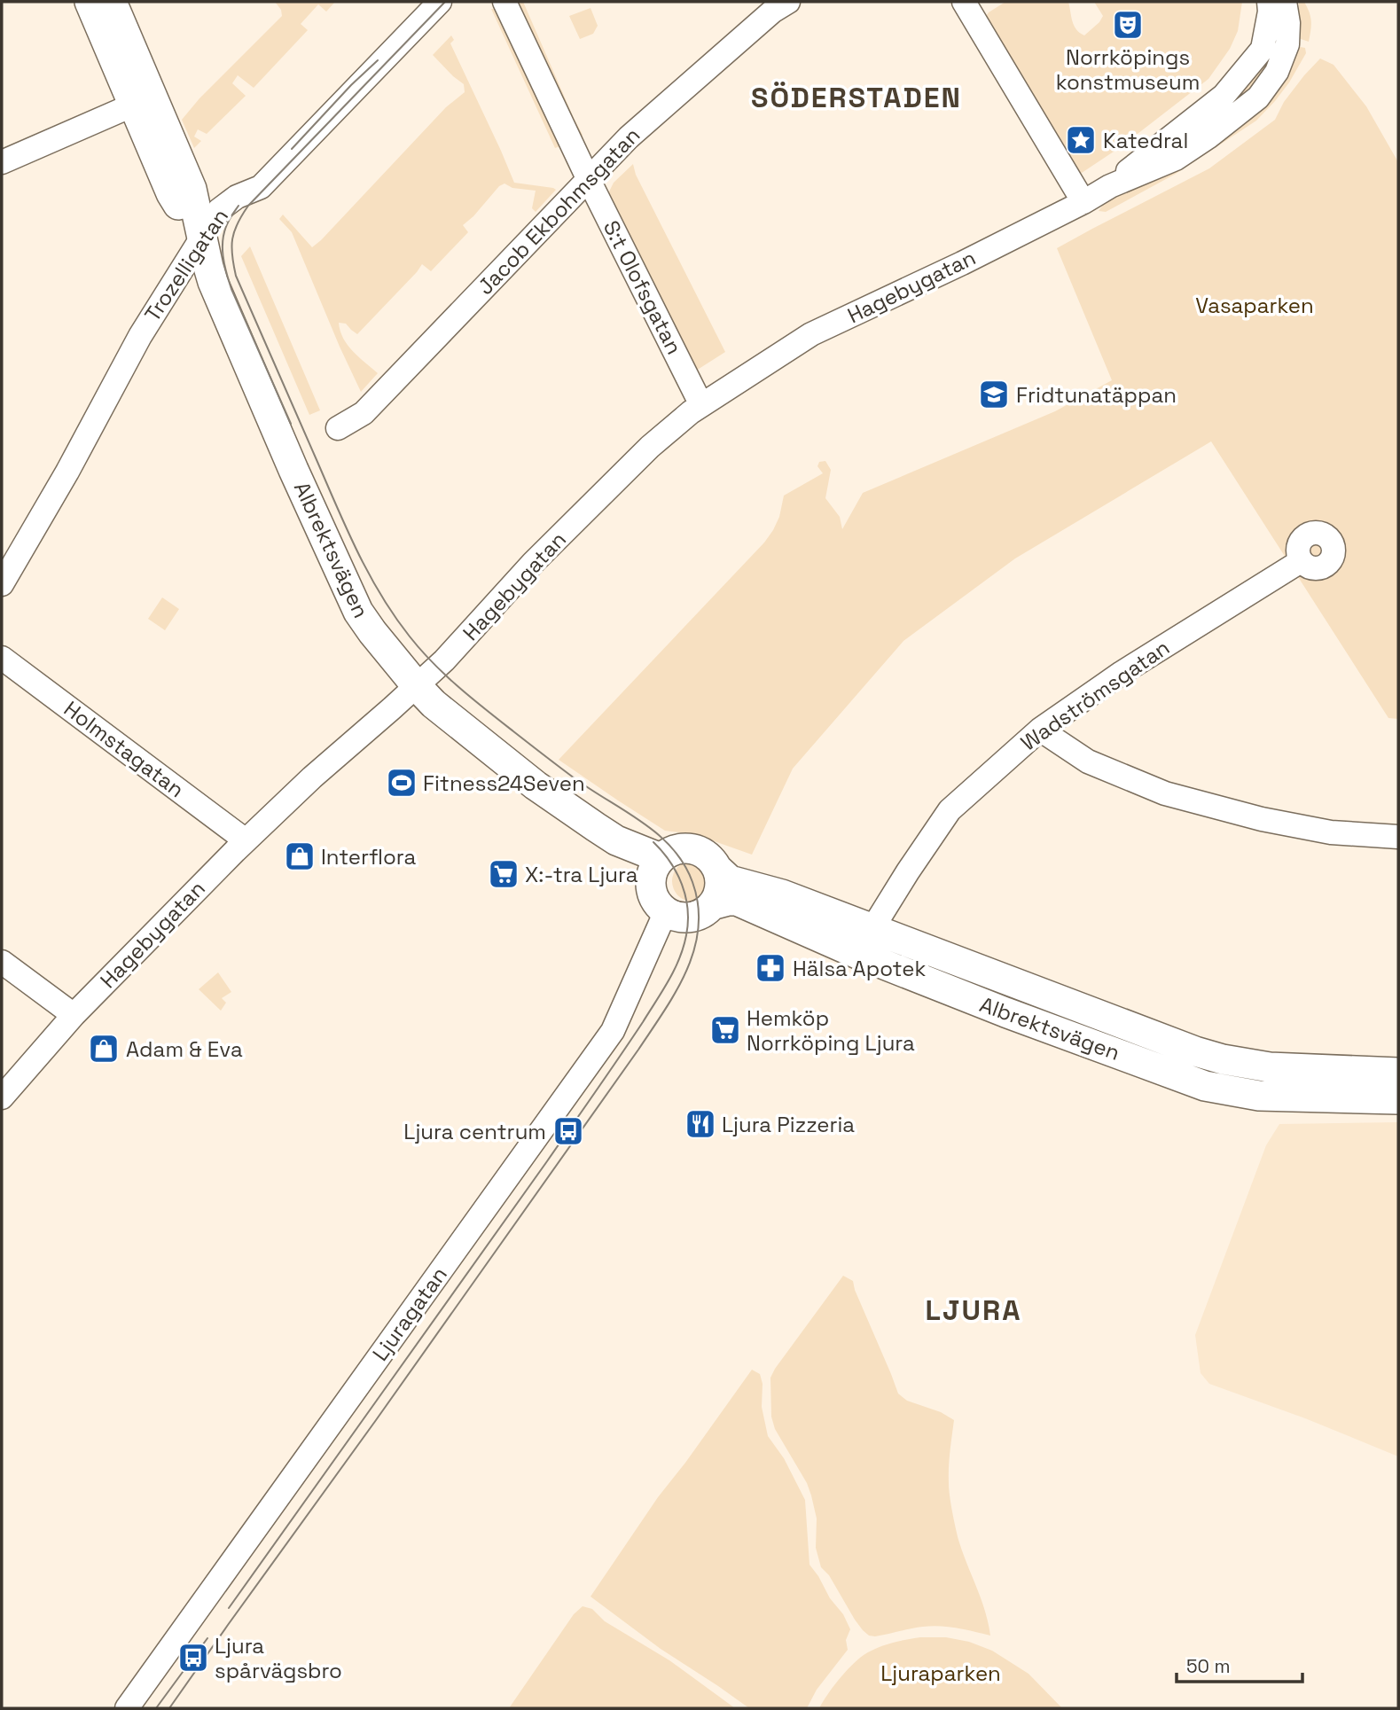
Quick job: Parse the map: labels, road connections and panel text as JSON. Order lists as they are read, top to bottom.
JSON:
{
  "streets": {
    "main road": ["Albrektsvägen"],
    "street": [
      "Jacob Ekbohmsgatan",
      "Trozelligatan",
      "Hagebygatan",
      "S:t Olofsgatan",
      "Wadströmsgatan",
      "Holmstagatan",
      "Ljuragatan"
    ]
  },
  "crossings": [
    ["Jacob Ekbohmsgatan", "S:t Olofsgatan"],
    ["Trozelligatan", "Albrektsvägen"],
    ["Hagebygatan", "S:t Olofsgatan"],
    ["Hagebygatan", "Albrektsvägen"],
    ["Hagebygatan", "Holmstagatan"],
    ["Albrektsvägen", "Wadströmsgatan"],
    ["Albrektsvägen", "Ljuragatan"]
  ],
  "districts": ["SÖDERSTADEN", "LJURA"],
  "parks": ["Vasaparken", "Ljuraparken"],
  "places": {
    "theatre": ["Norrköpings konstmuseum"],
    "place": ["Katedral"],
    "school or university": ["Fridtunatäppan"],
    "sports": ["Fitness24Seven"],
    "shop": ["Interflora", "Adam & Eva"],
    "supermarket": ["X:-tra Ljura", "Hemköp Norrköping Ljura"],
    "pharmacy": ["Hälsa Apotek"],
    "restaurant": ["Ljura Pizzeria"],
    "bus stop": ["Ljura centrum", "Ljura spårvägsbro"]
  },
  "scale_bar": "50 m"
}
